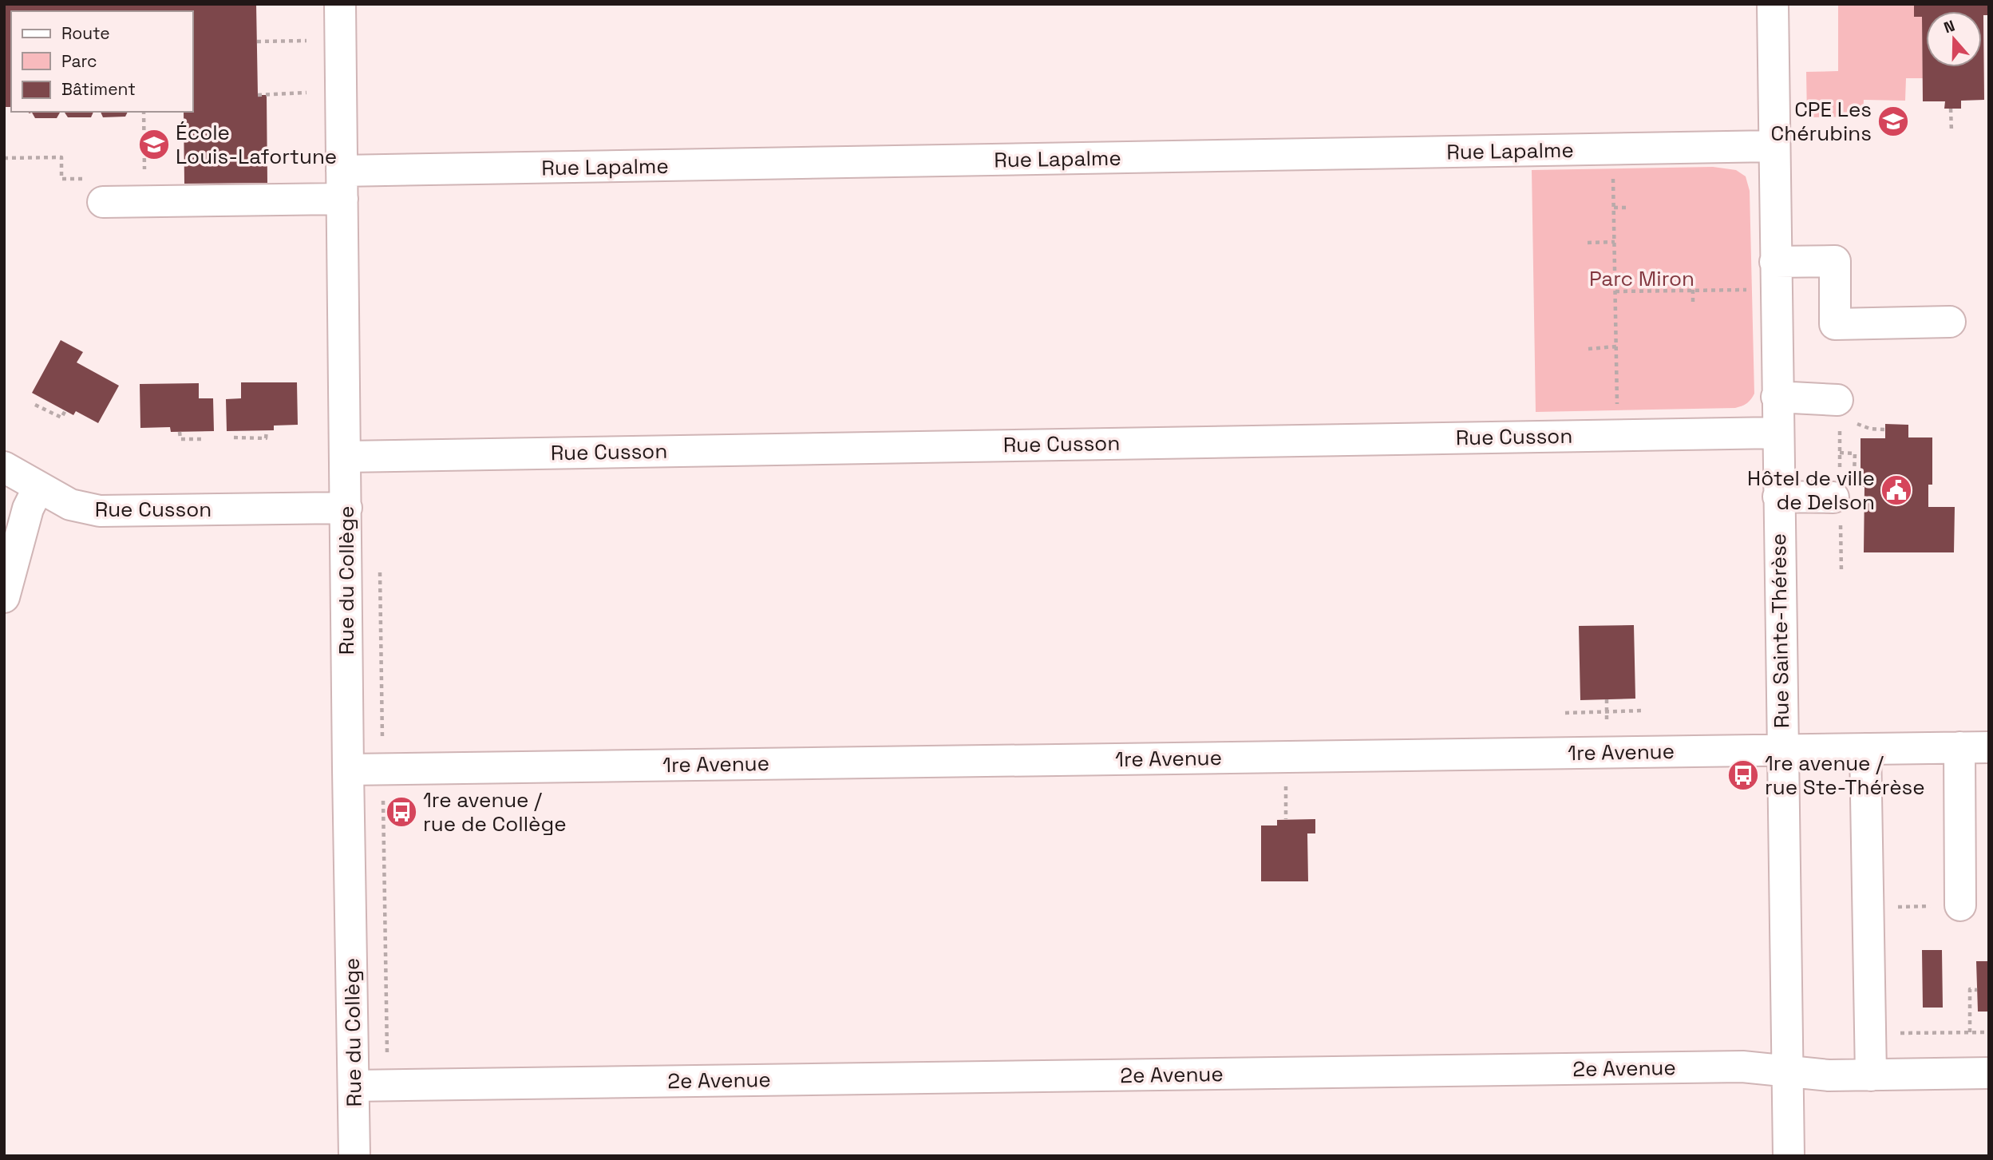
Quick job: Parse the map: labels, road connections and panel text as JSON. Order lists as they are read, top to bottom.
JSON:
{
  "streets": {
    "street": [
      "Rue Lapalme",
      "Rue Cusson",
      "Rue du Collège",
      "Rue Sainte-Thérèse",
      "1re Avenue",
      "2e Avenue"
    ]
  },
  "crossings": [
    ["Rue Lapalme", "Rue du Collège"],
    ["Rue Lapalme", "Rue Sainte-Thérèse"],
    ["Rue Cusson", "Rue du Collège"],
    ["Rue Cusson", "Rue Sainte-Thérèse"],
    ["Rue du Collège", "1re Avenue"],
    ["Rue du Collège", "2e Avenue"],
    ["Rue Sainte-Thérèse", "1re Avenue"],
    ["Rue Sainte-Thérèse", "2e Avenue"]
  ],
  "parks": ["Parc Miron"],
  "places": {
    "school or university": ["CPE Les Chérubins", "École Louis-Lafortune"],
    "public building": ["Hôtel de ville de Delson"],
    "bus stop": ["1re avenue / rue Ste-Thérèse", "1re avenue / rue de Collège"]
  },
  "legend": ["Route", "Parc", "Bâtiment"],
  "north": "top"
}
